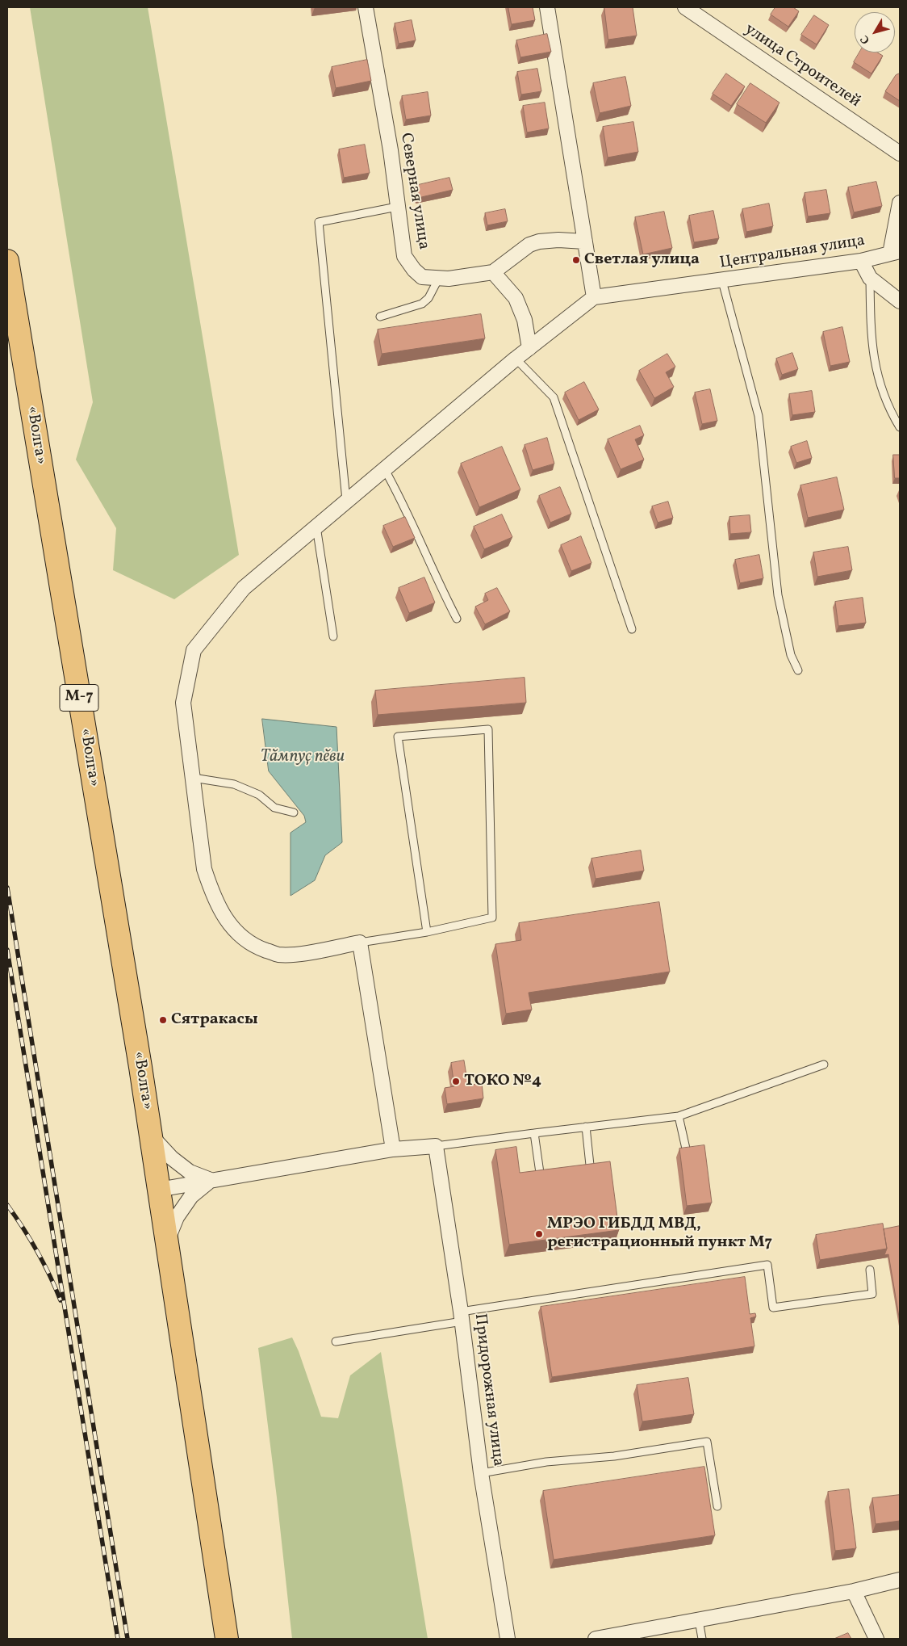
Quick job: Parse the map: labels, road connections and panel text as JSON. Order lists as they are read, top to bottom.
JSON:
{
  "streets": {
    "highway": ["«Волга»", "М-7"],
    "street": [
      "улица Строителей",
      "Северная улица",
      "Центральная улица",
      "Придорожная улица"
    ]
  },
  "water": ["Тӑмпуҫ пӗви"],
  "places": [
    "Светлая улица",
    "Сятракасы",
    "ТОКО №4",
    "МРЭО ГИБДД МВД, регистрационный пункт М7"
  ],
  "north": "bottom left"
}
